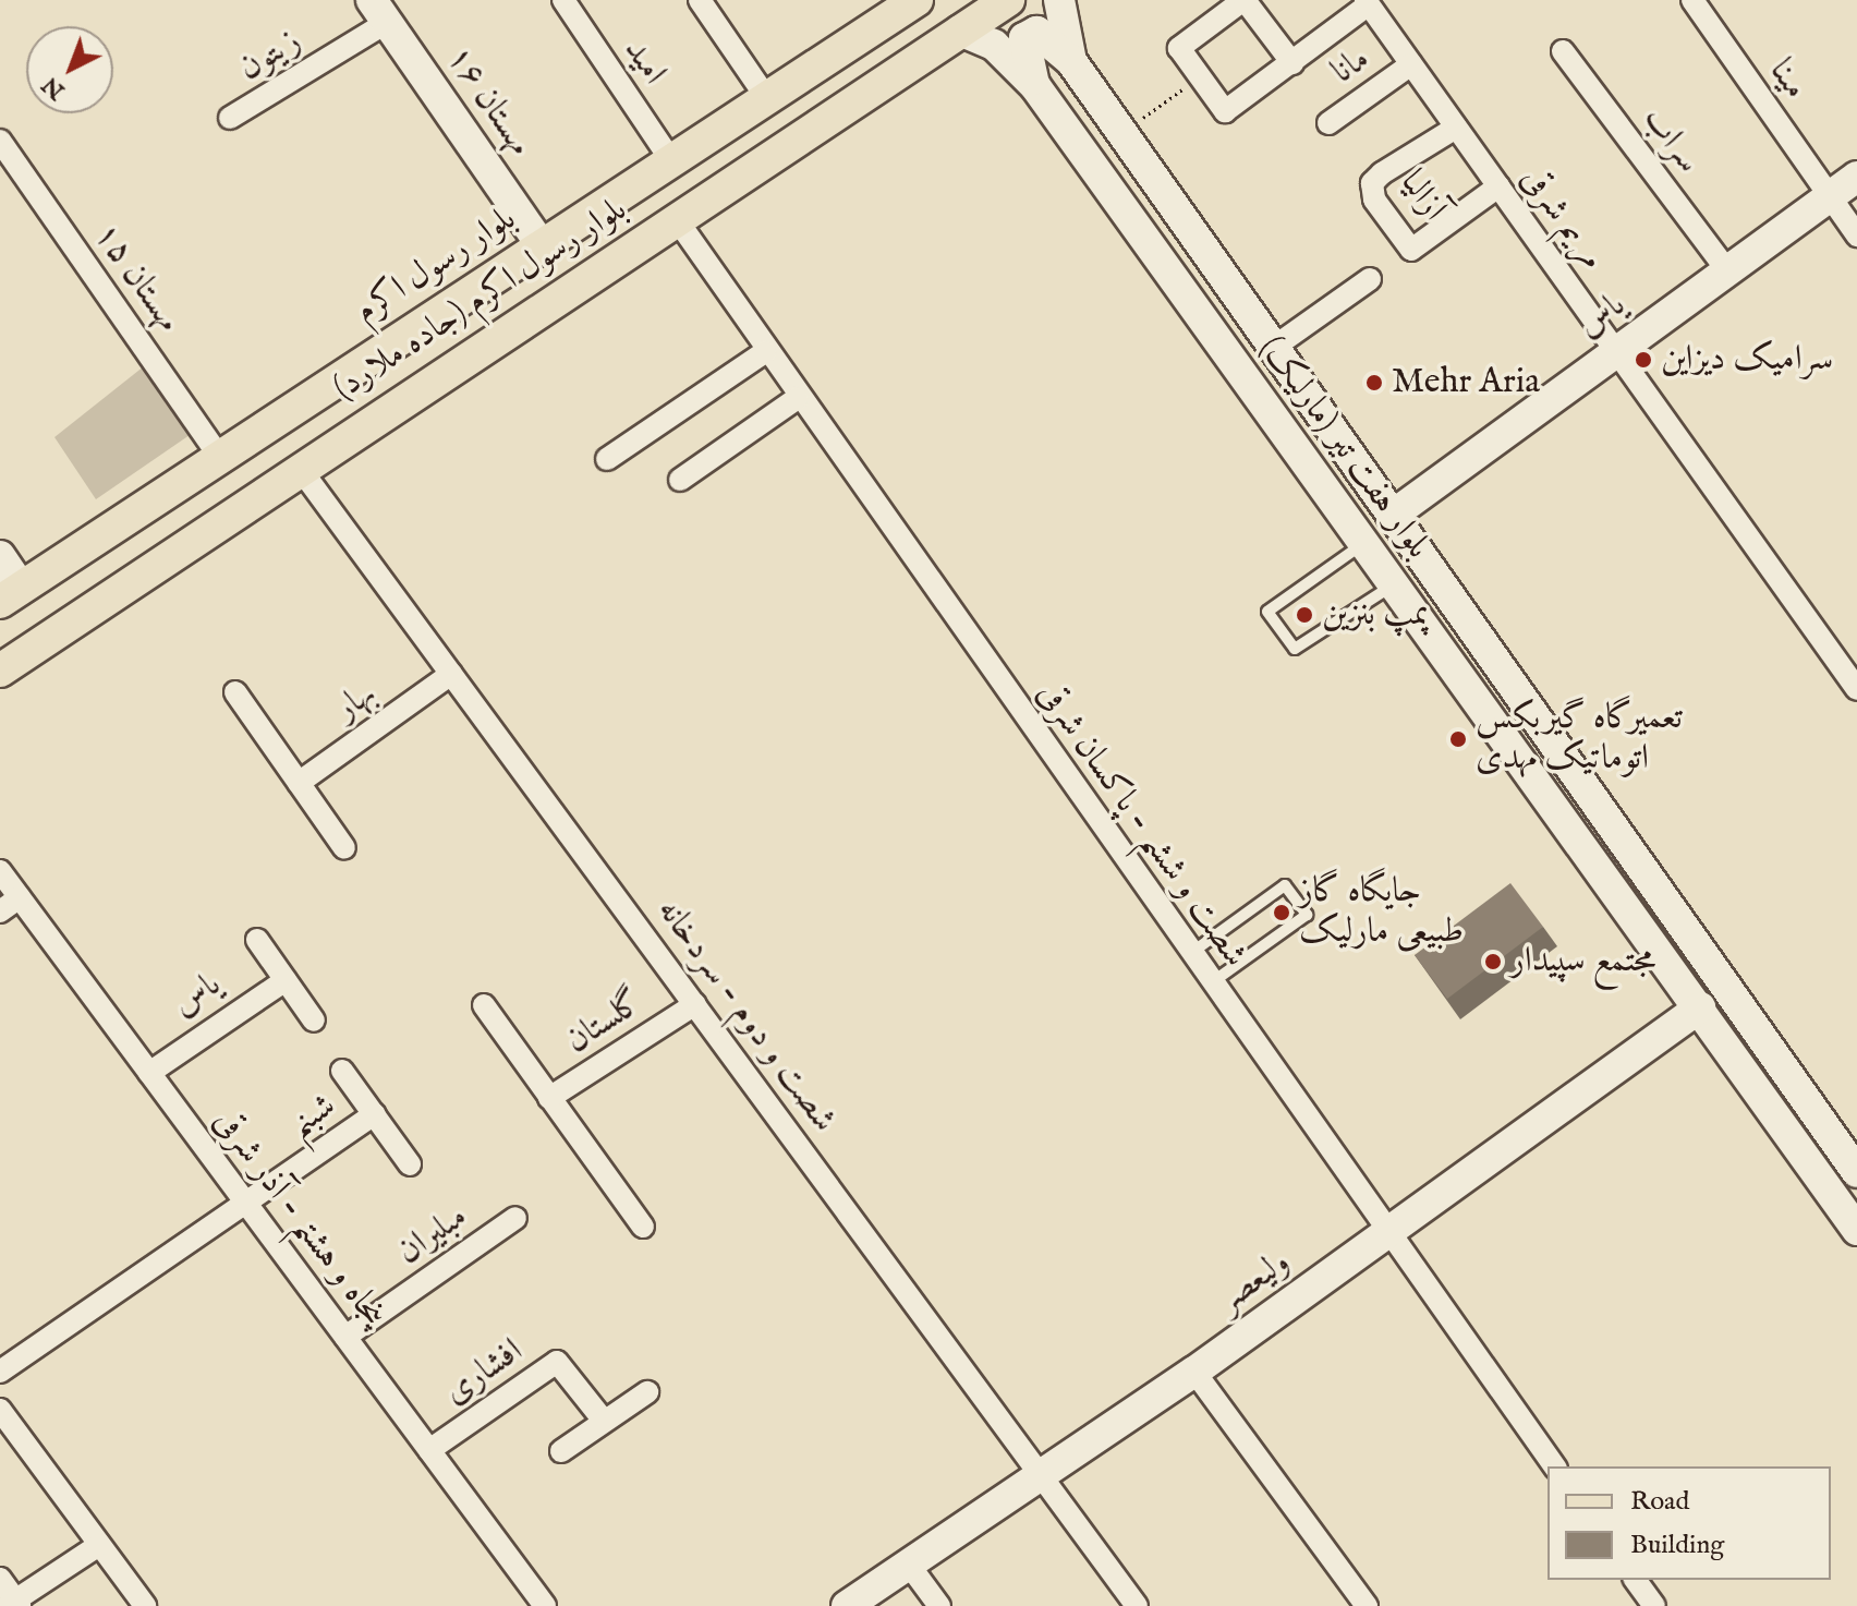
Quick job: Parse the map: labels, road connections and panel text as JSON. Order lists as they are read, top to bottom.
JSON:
{
  "streets": {
    "main road": [
      "مهستان ۱۶",
      "بلوار رسول اکرم",
      "بلوار رسول اکرم (جاده ملارد)",
      "یاس",
      "بلوار هفت تیر (مارلیک)",
      "ولیعصر"
    ],
    "street": [
      "زیتون",
      "امید",
      "مانا",
      "مینا",
      "سراب",
      "آزالیا",
      "مریم شرقی",
      "مهستان ۱۵",
      "بهار",
      "شصت و ششم - پاکسان شرقی",
      "شصت و دوم - سردخانه",
      "گلستان",
      "شبنم",
      "پنجاه و هشتم - آذر شرقی",
      "مبلیران",
      "افشاری"
    ]
  },
  "crossings": [
    ["زیتون", "مهستان ۱۶"],
    ["امید", "بلوار رسول اکرم"],
    ["مانا", "مریم شرقی"],
    ["مینا", "یاس"],
    ["مهستان ۱۶", "بلوار رسول اکرم"],
    ["سراب", "یاس"],
    ["آزالیا", "مریم شرقی"],
    ["مریم شرقی", "یاس"],
    ["بلوار رسول اکرم", "مهستان ۱۵"],
    ["بلوار رسول اکرم (جاده ملارد)", "بلوار هفت تیر (مارلیک)"],
    ["بلوار رسول اکرم (جاده ملارد)", "شصت و ششم - پاکسان شرقی"],
    ["بلوار رسول اکرم (جاده ملارد)", "شصت و دوم - سردخانه"],
    ["یاس", "بلوار هفت تیر (مارلیک)"],
    ["یاس", "پنجاه و هشتم - آذر شرقی"],
    ["بلوار هفت تیر (مارلیک)", "ولیعصر"],
    ["بهار", "شصت و دوم - سردخانه"],
    ["شصت و ششم - پاکسان شرقی", "ولیعصر"],
    ["شصت و دوم - سردخانه", "گلستان"],
    ["شصت و دوم - سردخانه", "ولیعصر"],
    ["شبنم", "پنجاه و هشتم - آذر شرقی"],
    ["پنجاه و هشتم - آذر شرقی", "مبلیران"],
    ["پنجاه و هشتم - آذر شرقی", "افشاری"]
  ],
  "places": [
    "سرامیک دیزاین",
    "Mehr Aria",
    "پمپ بنزین",
    "تعمیرگاه گیربکس اتوماتیک مهدی",
    "جایگاه گاز طبیعی مارلیک",
    "مجتمع سپیدار"
  ],
  "legend": ["Road", "Building"],
  "north": "bottom left"
}
